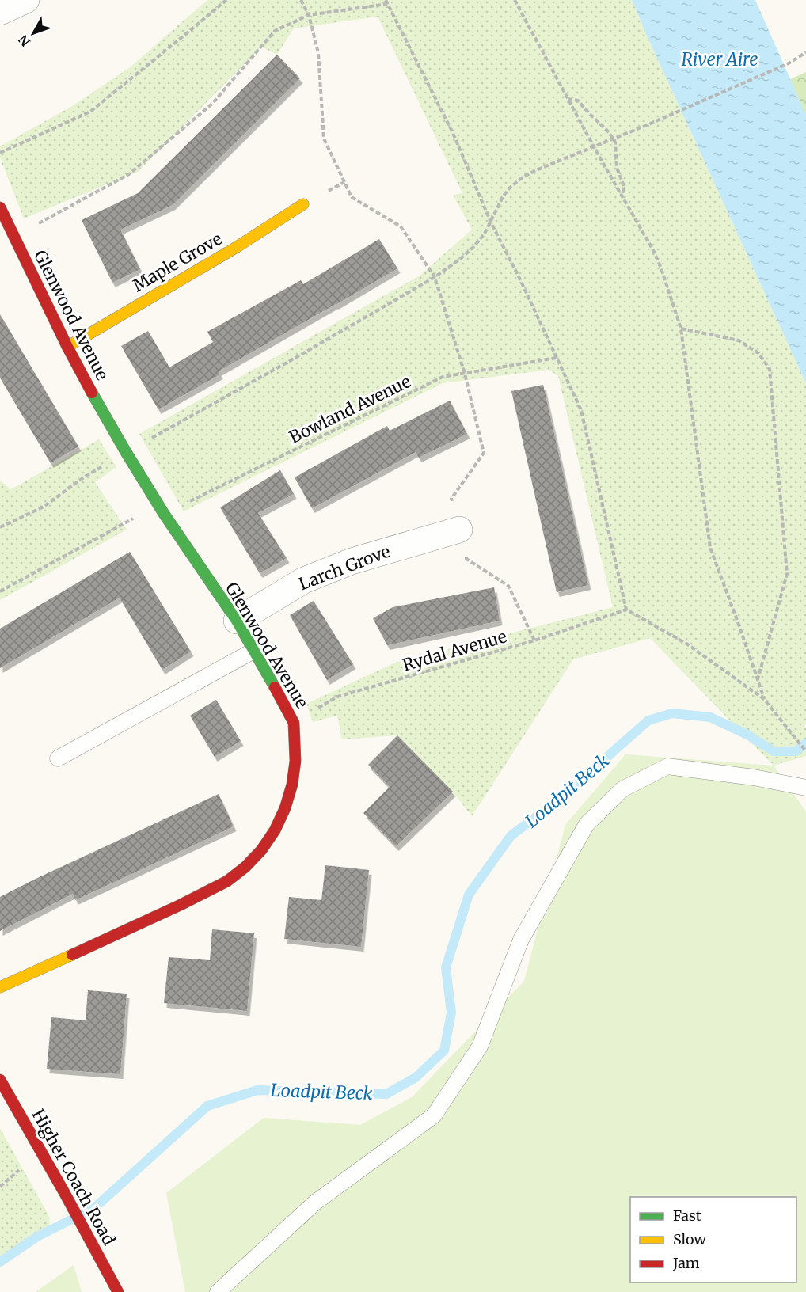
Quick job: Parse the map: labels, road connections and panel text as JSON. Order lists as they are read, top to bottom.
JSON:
{
  "streets": {
    "street": [
      "Maple Grove",
      "Glenwood Avenue",
      "Larch Grove",
      "Higher Coach Road"
    ],
    "path": ["Bowland Avenue", "Rydal Avenue"]
  },
  "crossings": [
    ["Maple Grove", "Glenwood Avenue"],
    ["Glenwood Avenue", "Bowland Avenue"],
    ["Glenwood Avenue", "Larch Grove"],
    ["Glenwood Avenue", "Rydal Avenue"]
  ],
  "water": ["River Aire", "Loadpit Beck"],
  "legend": ["Fast", "Slow", "Jam"],
  "north": "bottom left"
}
